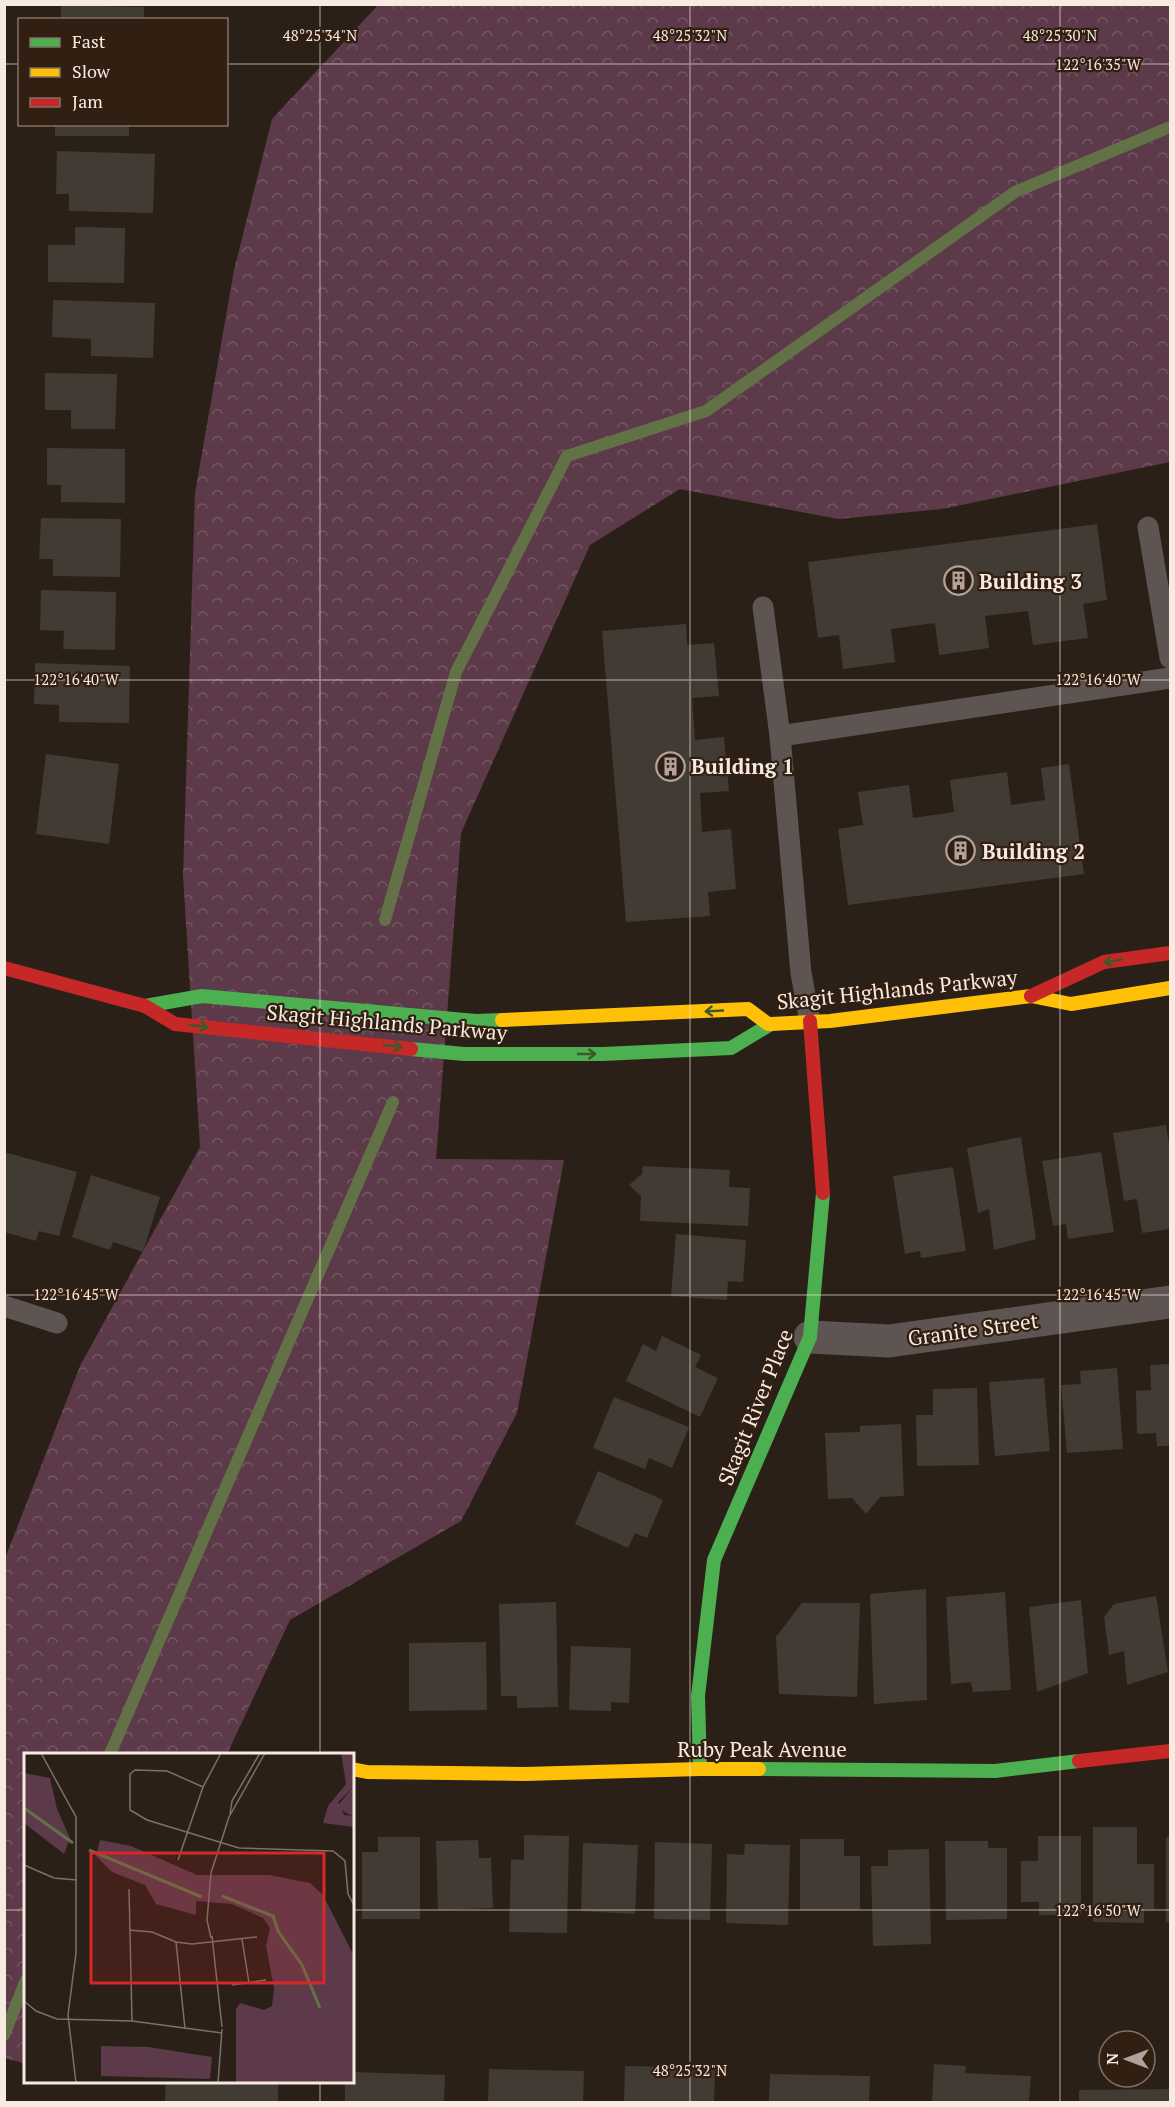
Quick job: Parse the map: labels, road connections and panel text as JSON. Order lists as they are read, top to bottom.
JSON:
{
  "streets": {
    "street": [
      "Skagit Highlands Parkway",
      "Granite Street",
      "Skagit River Place",
      "Ruby Peak Avenue"
    ]
  },
  "crossings": [
    ["Skagit Highlands Parkway", "Skagit River Place"],
    ["Granite Street", "Skagit River Place"],
    ["Skagit River Place", "Ruby Peak Avenue"]
  ],
  "places": {
    "building": ["Building 3", "Building 1", "Building 2"]
  },
  "legend": ["Fast", "Slow", "Jam"],
  "north": "left",
  "coordinates": [
    "48°25'34\"N",
    "48°25'32\"N",
    "48°25'30\"N",
    "122°16'35\"W",
    "122°16'40\"W",
    "122°16'45\"W",
    "122°16'50\"W"
  ]
}
